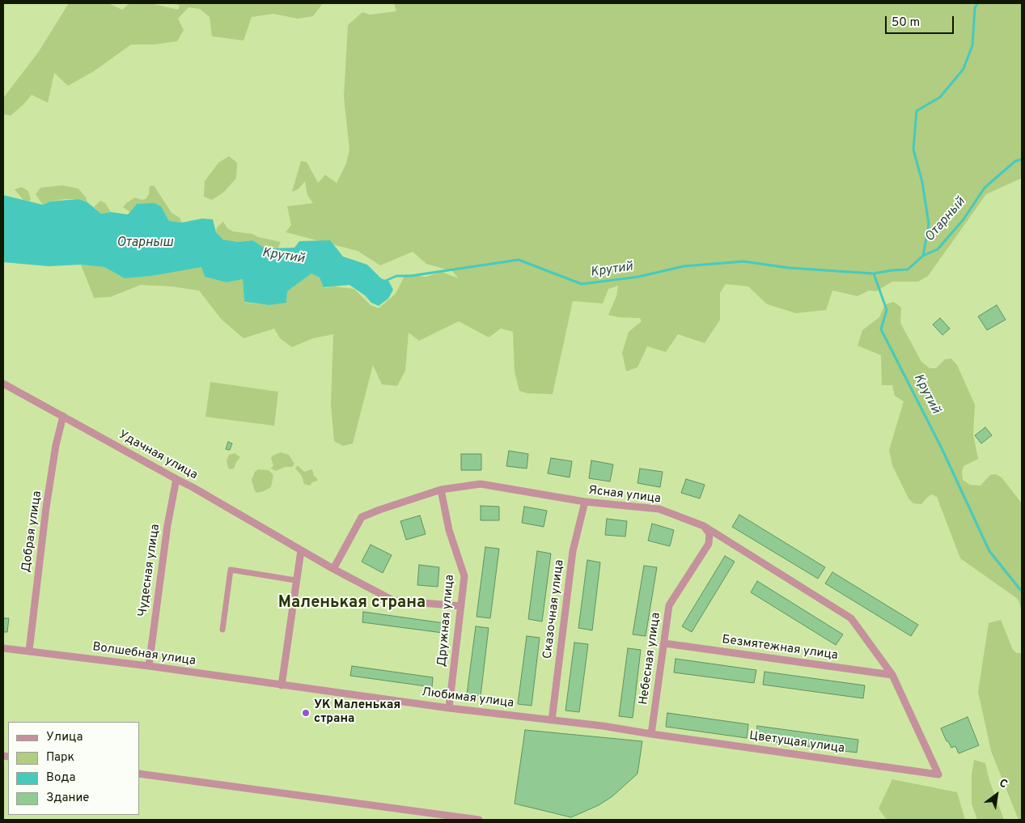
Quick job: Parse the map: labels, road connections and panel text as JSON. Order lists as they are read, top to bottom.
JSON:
{
  "streets": {
    "street": [
      "Удачная улица",
      "Ясная улица",
      "Добрая улица",
      "Чудесная улица",
      "Сказочная улица",
      "Дружная улица",
      "Безмятежная улица",
      "Волшебная улица",
      "Небесная улица",
      "Любимая улица",
      "Цветущая улица"
    ]
  },
  "crossings": [
    ["Удачная улица", "Ясная улица"],
    ["Удачная улица", "Добрая улица"],
    ["Удачная улица", "Чудесная улица"],
    ["Удачная улица", "Дружная улица"],
    ["Ясная улица", "Сказочная улица"],
    ["Ясная улица", "Дружная улица"],
    ["Ясная улица", "Безмятежная улица"],
    ["Ясная улица", "Небесная улица"],
    ["Ясная улица", "Цветущая улица"],
    ["Добрая улица", "Волшебная улица"],
    ["Чудесная улица", "Волшебная улица"],
    ["Сказочная улица", "Любимая улица"],
    ["Дружная улица", "Любимая улица"],
    ["Безмятежная улица", "Небесная улица"],
    ["Волшебная улица", "Любимая улица"],
    ["Небесная улица", "Любимая улица"],
    ["Небесная улица", "Цветущая улица"],
    ["Любимая улица", "Цветущая улица"]
  ],
  "districts": ["Маленькая страна"],
  "water": ["Отарный", "Отарныш", "Крутий"],
  "places": ["УК Маленькая страна"],
  "legend": [
    "Улица",
    "Парк",
    "Вода",
    "Здание"
  ],
  "scale_bar": "50 m",
  "north": "top right"
}
